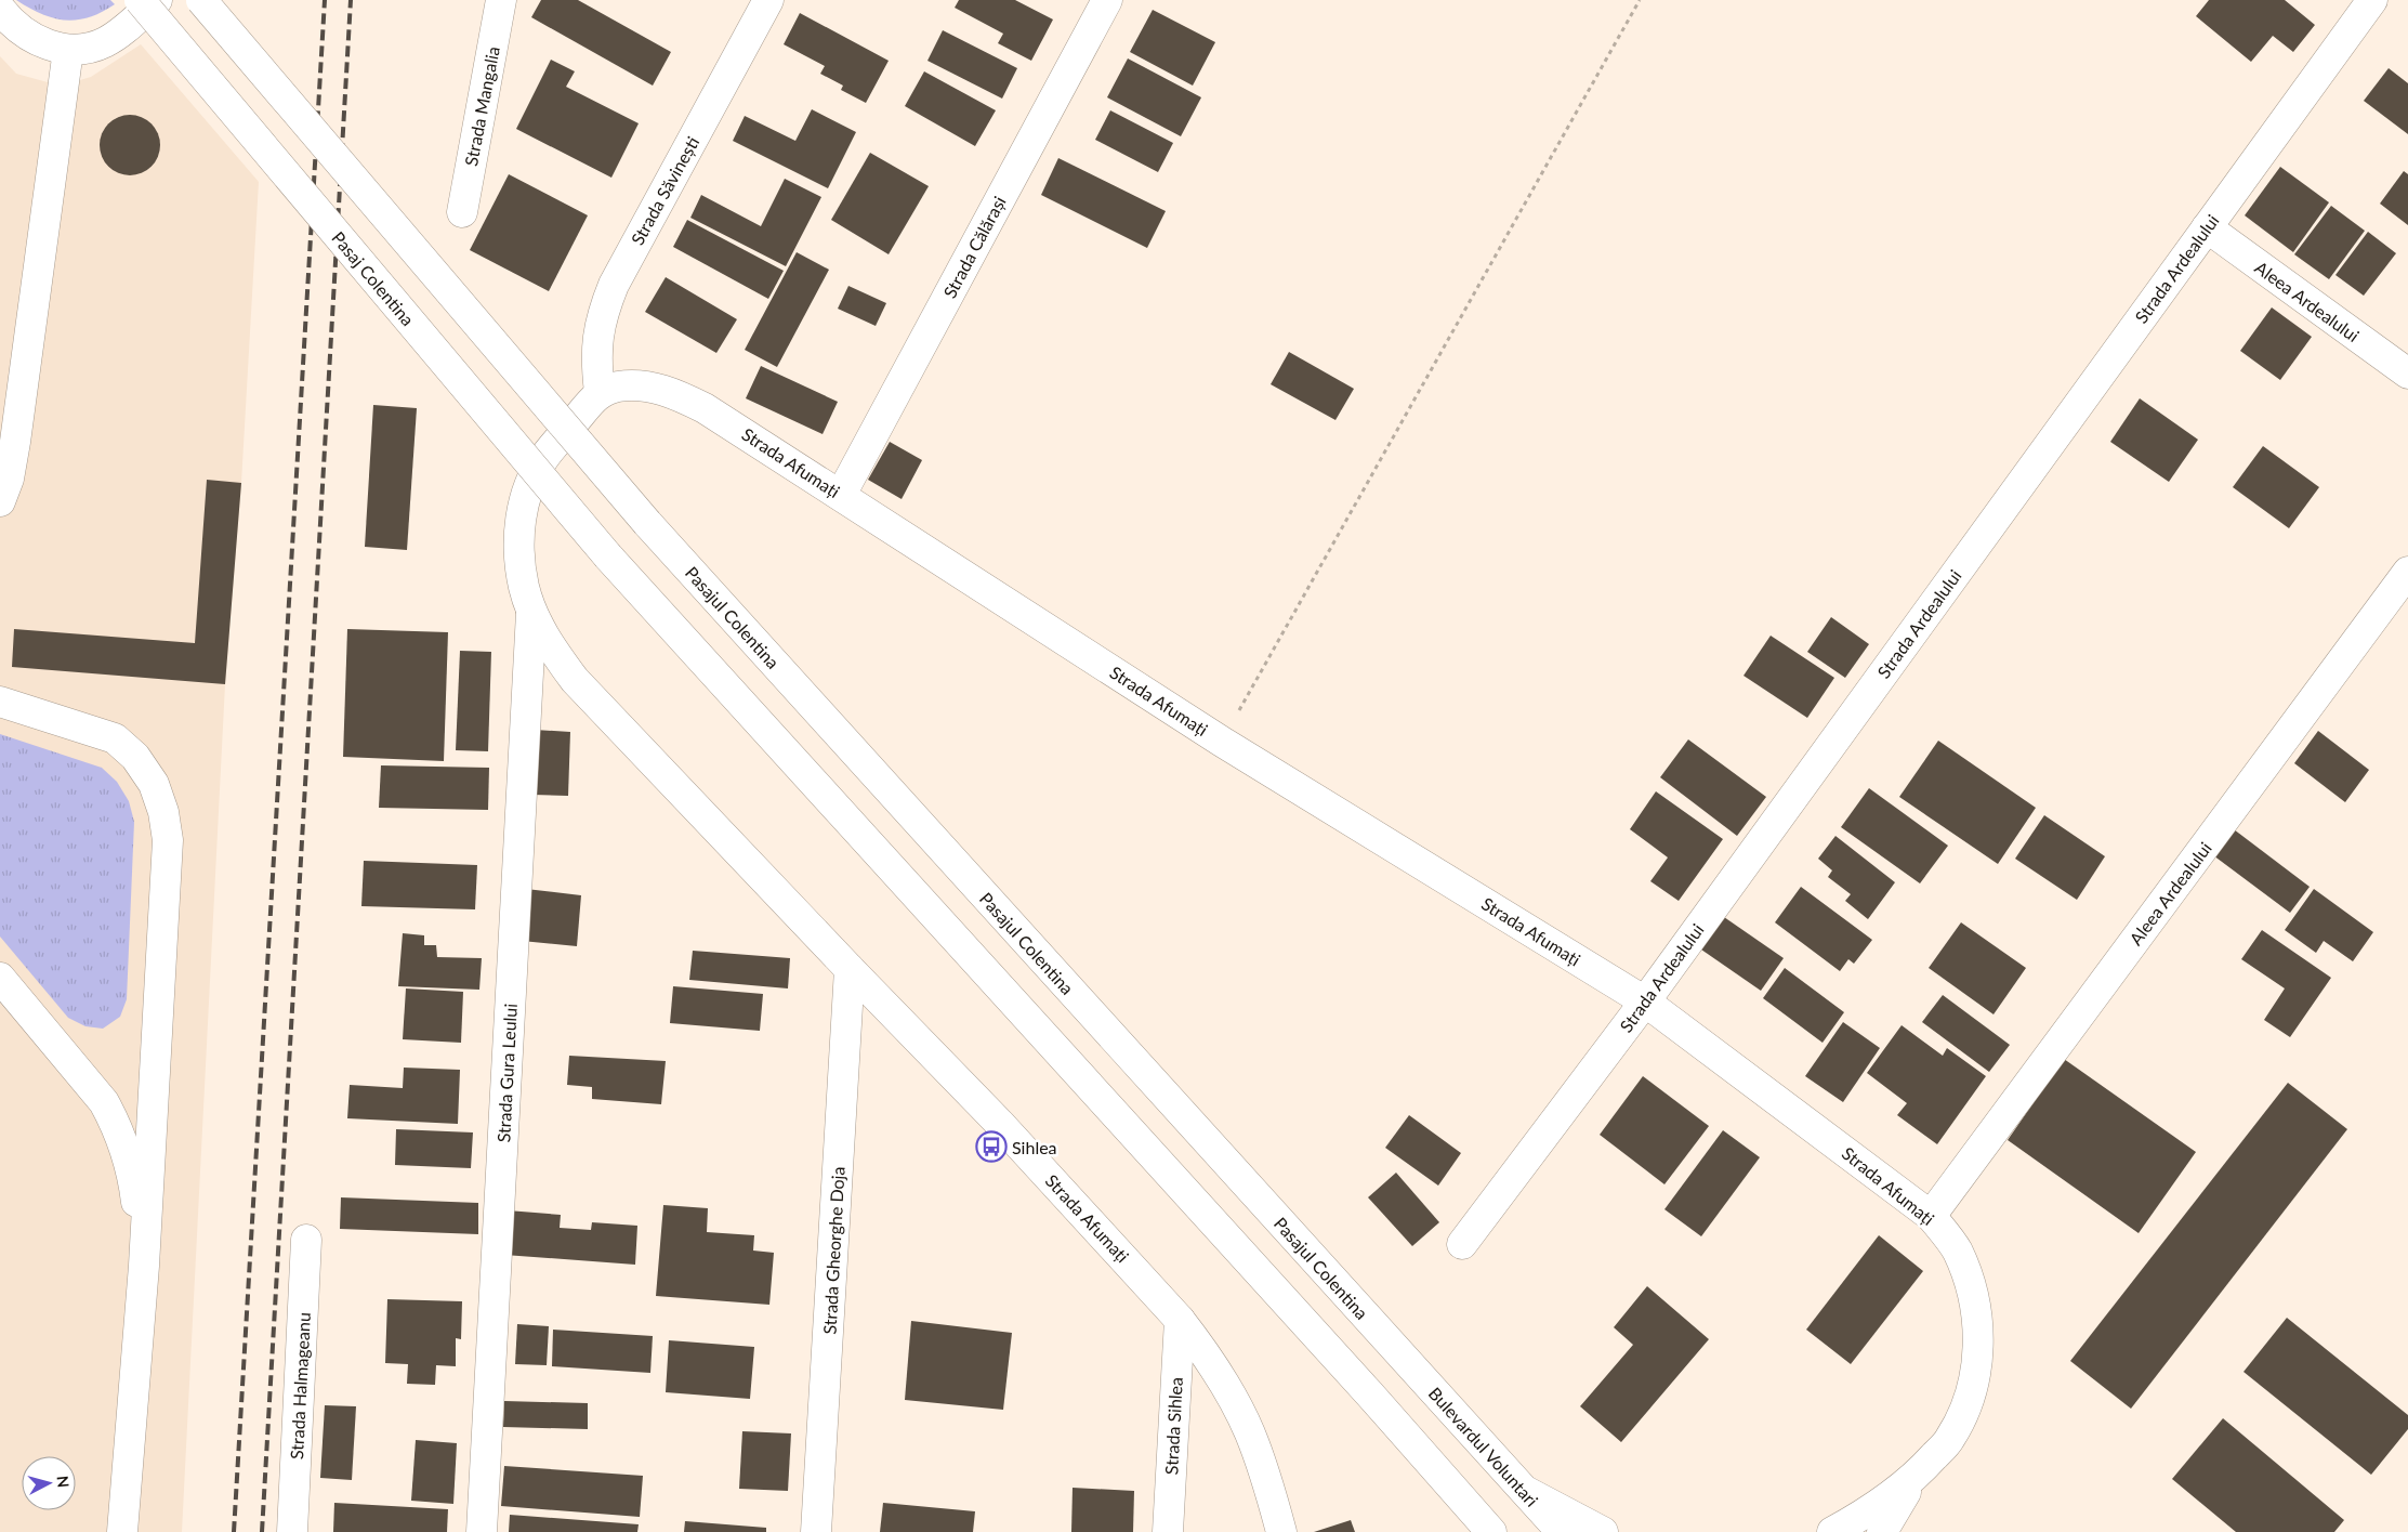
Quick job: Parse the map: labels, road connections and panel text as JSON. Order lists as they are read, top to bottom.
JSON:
{
  "streets": {
    "main road": [
      "Strada Mangalia",
      "Strada Săvinești",
      "Strada Călărași",
      "Strada Ardealului",
      "Pasaj Colentina",
      "Aleea Ardealului",
      "Strada Afumați",
      "Pasajul Colentina",
      "Strada Gura Leului",
      "Strada Gheorghe Doja",
      "Strada Halmageanu",
      "Strada Sihlea",
      "Bulevardul Voluntari"
    ]
  },
  "crossings": [
    ["Strada Săvinești", "Strada Afumați"],
    ["Strada Călărași", "Strada Afumați"],
    ["Strada Ardealului", "Aleea Ardealului"],
    ["Strada Ardealului", "Strada Afumați"],
    ["Aleea Ardealului", "Strada Afumați"],
    ["Strada Afumați", "Strada Gura Leului"],
    ["Strada Afumați", "Strada Gheorghe Doja"],
    ["Strada Afumați", "Strada Sihlea"],
    ["Pasajul Colentina", "Bulevardul Voluntari"]
  ],
  "places": {
    "bus stop": ["Sihlea"]
  },
  "north": "right"
}
